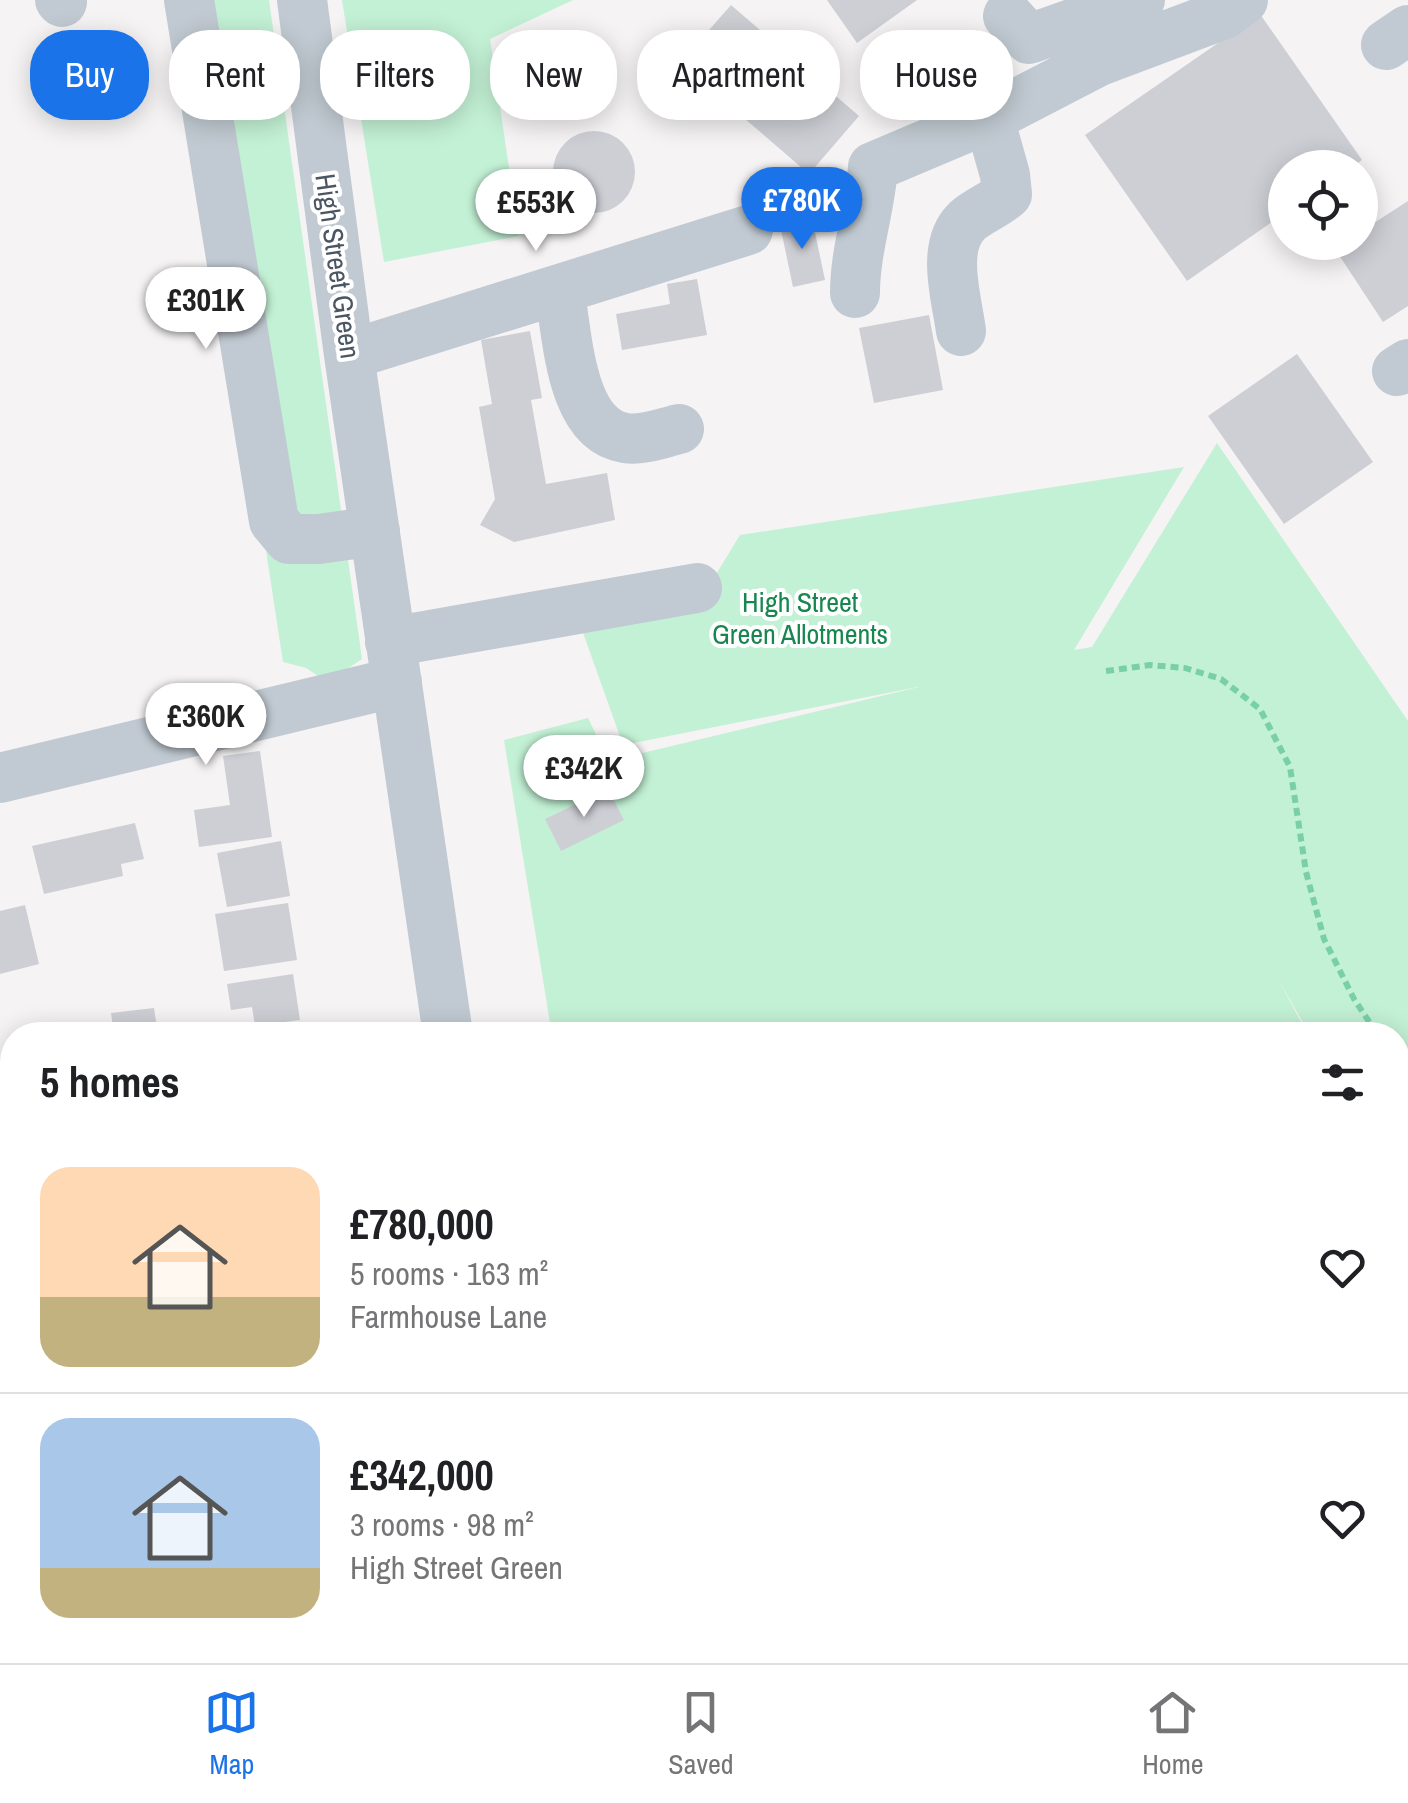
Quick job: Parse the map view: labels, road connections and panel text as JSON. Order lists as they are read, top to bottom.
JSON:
{
  "streets": {
    "street": ["High Street Green"]
  },
  "parks": ["High Street Green Allotments"],
  "page": {
    "chip": [
      "Buy",
      "Rent",
      "Filters",
      "New",
      "Apartment",
      "House"
    ],
    "price": [
      "£780K",
      "£553K",
      "£301K",
      "£360K",
      "£342K"
    ],
    "heading": "5 homes",
    "list": [
      {
        "name": "£780,000",
        "note": "5 rooms · 163 m² · Farmhouse Lane"
      },
      {
        "name": "£342,000",
        "note": "3 rooms · 98 m² · High Street Green"
      }
    ],
    "tabs": ["Map", "Saved", "Home"]
  }
}
